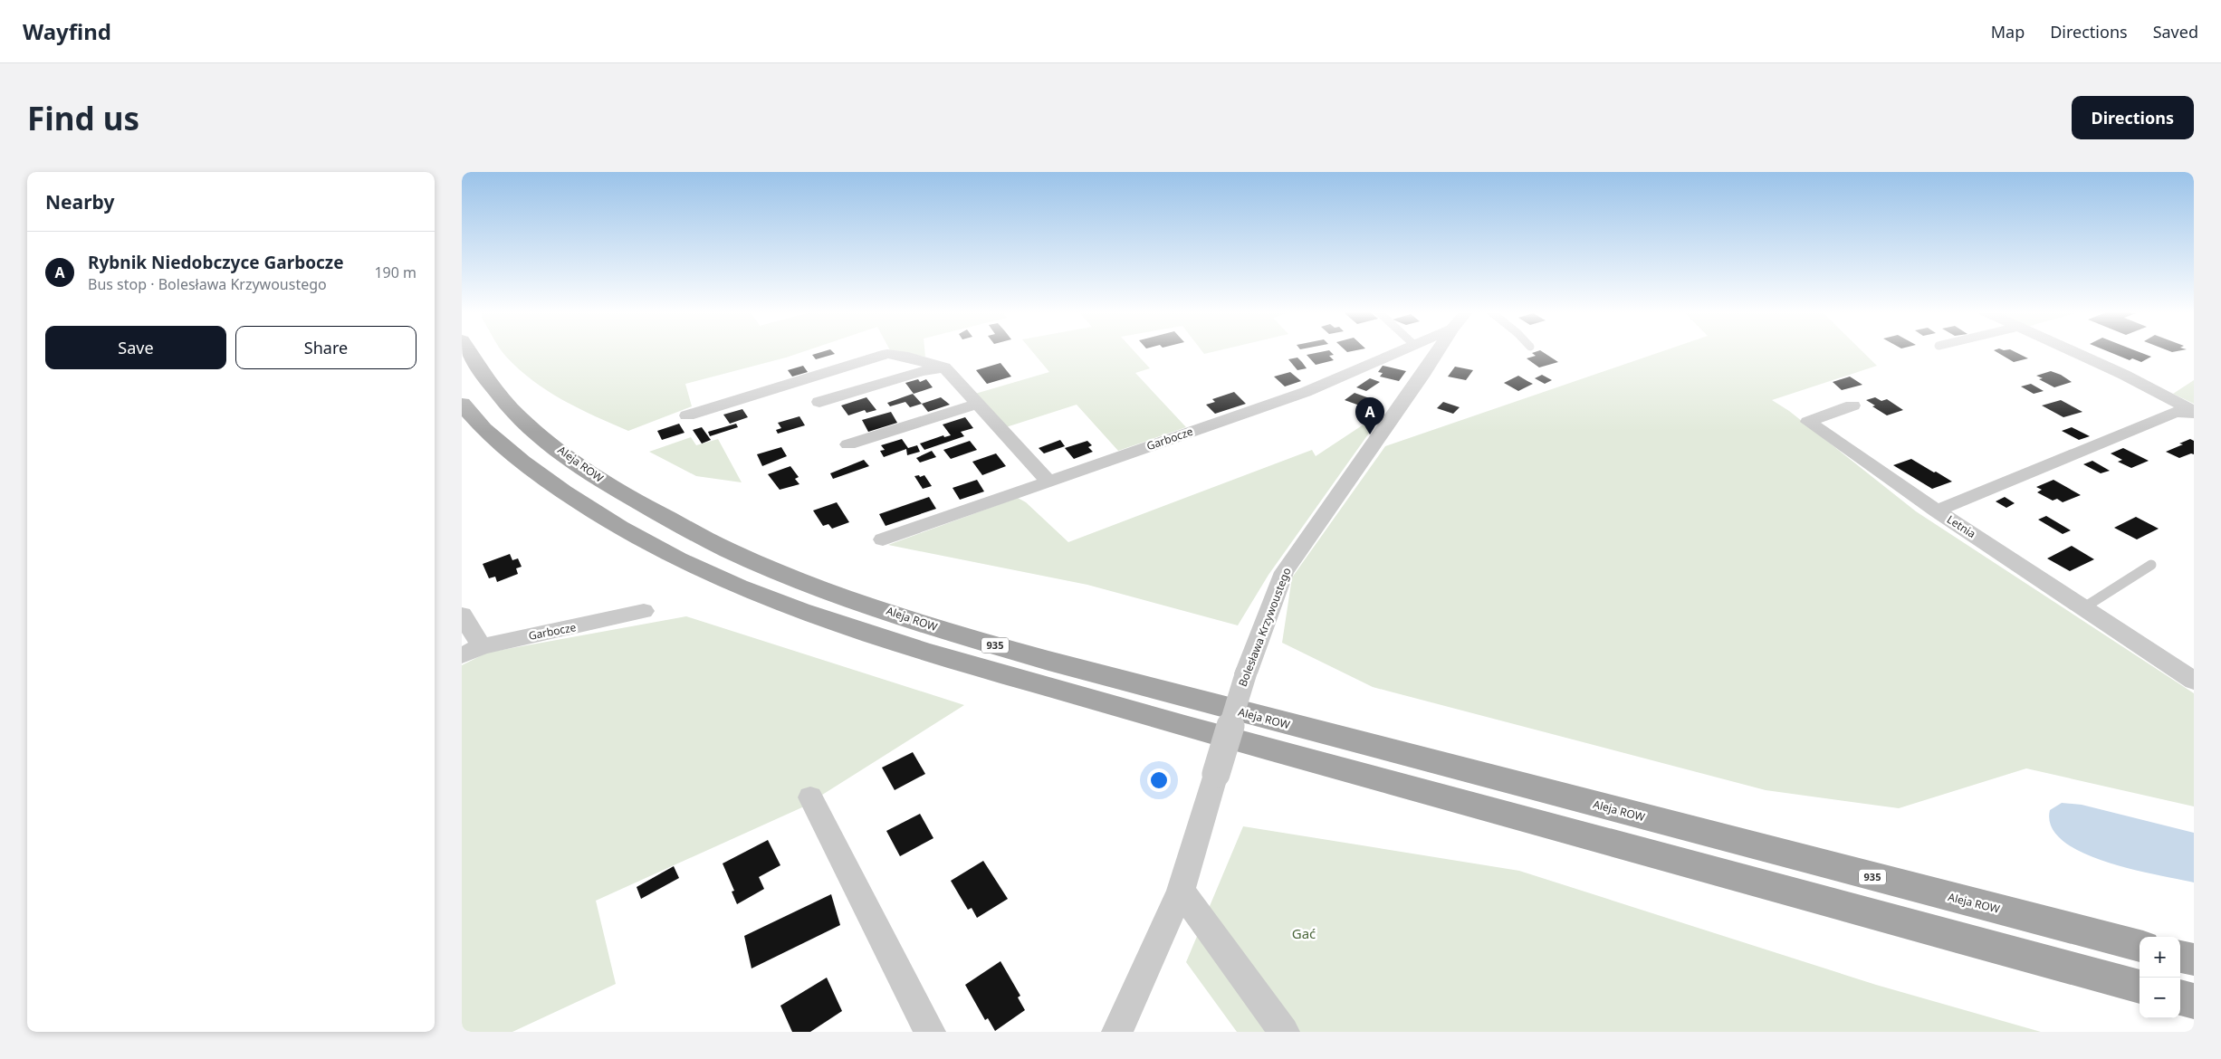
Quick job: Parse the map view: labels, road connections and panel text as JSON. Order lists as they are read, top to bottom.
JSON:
{
  "streets": {
    "main road": ["Aleja ROW", "935"],
    "street": ["Garbocze", "Letnia", "Bolesława Krzywoustego"]
  },
  "parks": ["Gać"],
  "page": {
    "header": "Wayfind",
    "nav": ["Map", "Directions", "Saved"],
    "buttons": [
      "Directions",
      ["Save", "Share"]
    ],
    "title": "Find us",
    "heading": "Nearby",
    "list": [
      {
        "mark": "A",
        "name": "Rybnik Niedobczyce Garbocze",
        "note": "Bus stop · Bolesława Krzywoustego",
        "value": "190 m"
      }
    ],
    "pins": "A",
    "map_buttons": ["+", "−"]
  }
}
